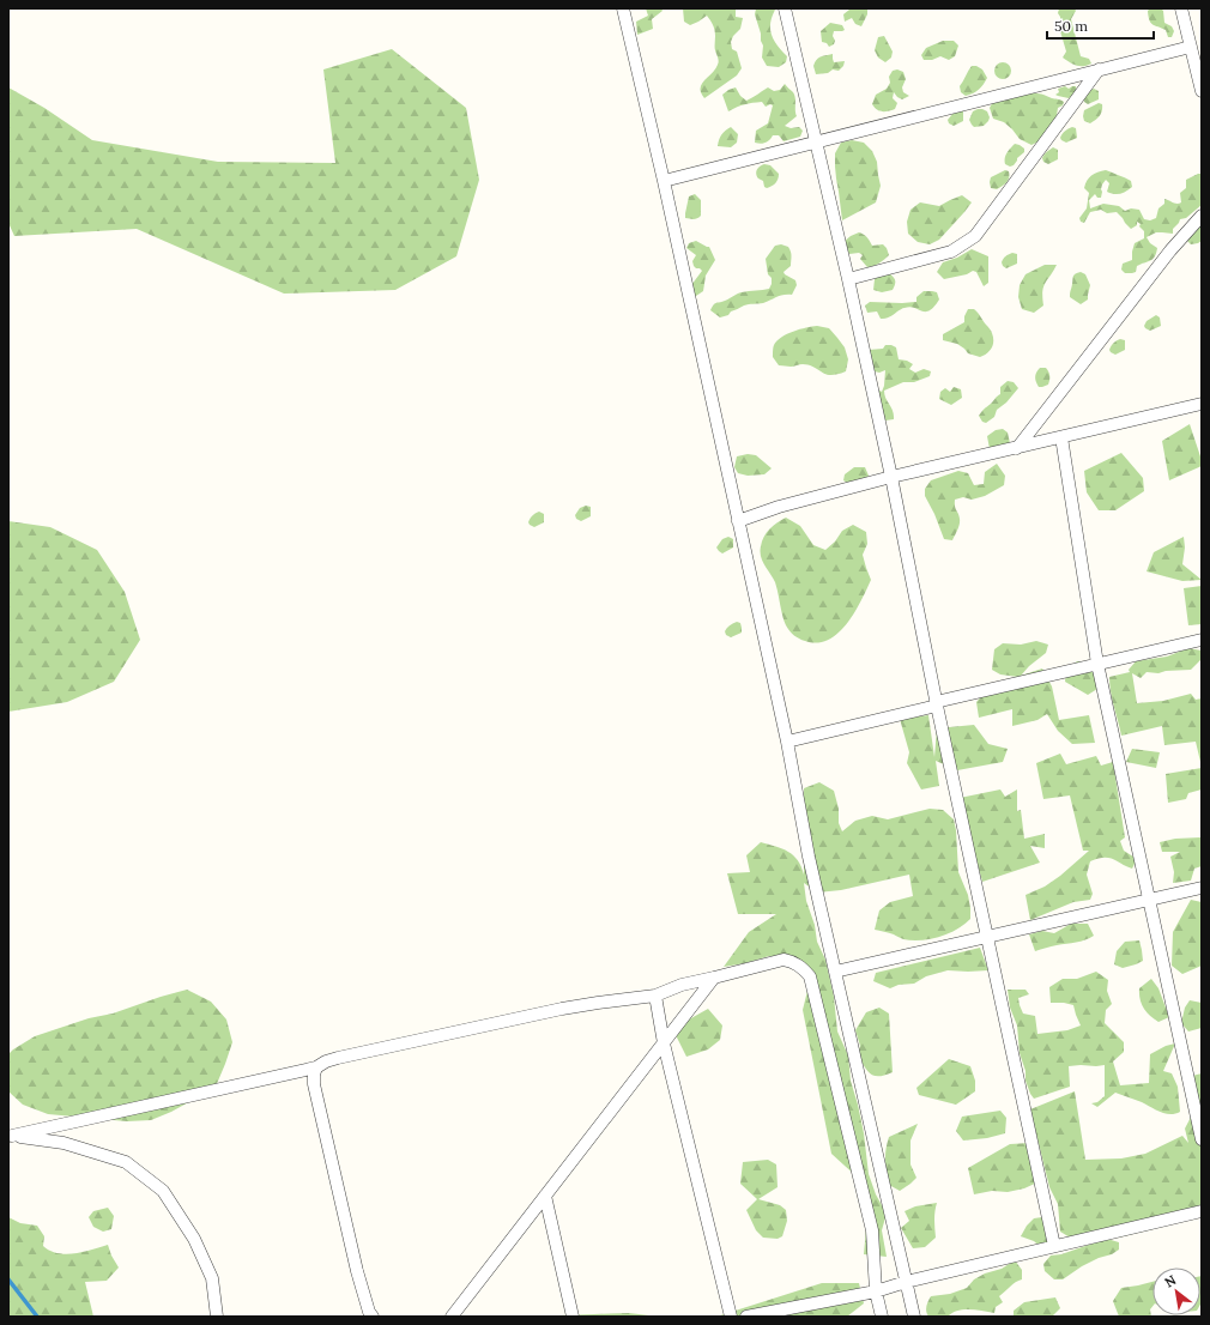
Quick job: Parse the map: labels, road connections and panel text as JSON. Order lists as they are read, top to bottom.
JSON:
{
  "scale_bar": "50 m",
  "north": "top left"
}
